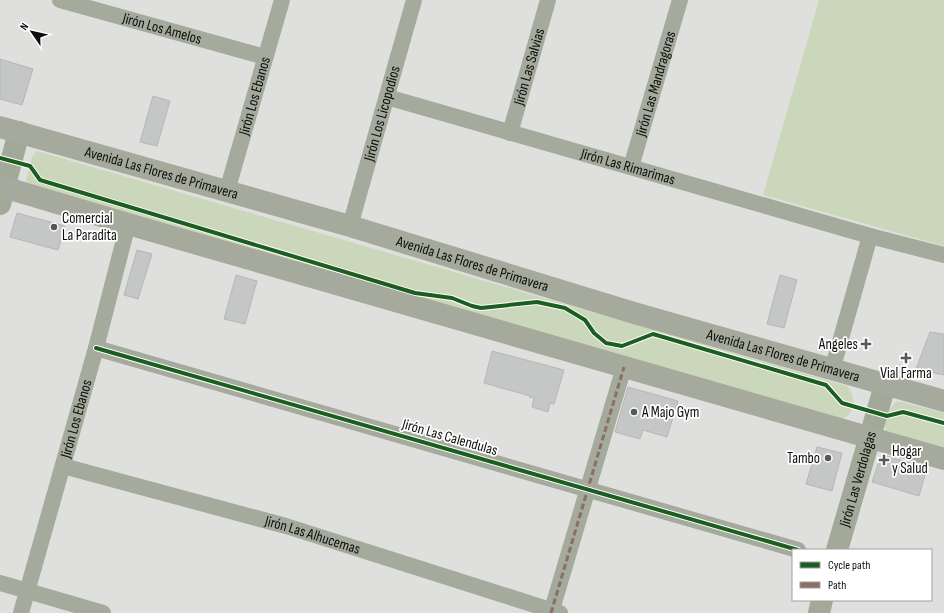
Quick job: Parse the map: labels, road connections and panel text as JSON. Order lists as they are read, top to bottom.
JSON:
{
  "streets": {
    "main road": ["Avenida Las Flores de Primavera"],
    "street": [
      "Jirón Los Amelos",
      "Jirón Las Salvias",
      "Jirón Las Mandragoras",
      "Jirón Los Ebanos",
      "Jirón Los Licopodios",
      "Jirón Las Rimarimas",
      "Jirón Las Calendulas",
      "Jirón Las Verdolagas",
      "Jirón Las Alhucemas"
    ]
  },
  "crossings": [
    ["Jirón Los Amelos", "Jirón Los Ebanos"],
    ["Jirón Las Salvias", "Jirón Las Rimarimas"],
    ["Jirón Las Mandragoras", "Jirón Las Rimarimas"],
    ["Jirón Los Ebanos", "Avenida Las Flores de Primavera"],
    ["Jirón Los Ebanos", "Jirón Las Calendulas"],
    ["Jirón Los Ebanos", "Jirón Las Alhucemas"],
    ["Jirón Los Licopodios", "Jirón Las Rimarimas"],
    ["Jirón Los Licopodios", "Avenida Las Flores de Primavera"],
    ["Avenida Las Flores de Primavera", "Jirón Las Verdolagas"]
  ],
  "places": {
    "other": ["Comercial La Paradita", "A Majo Gym", "Tambo"],
    "health": ["Angeles", "Vial Farma", "Hogar y Salud"]
  },
  "legend": ["Cycle path", "Path"],
  "north": "top left"
}
